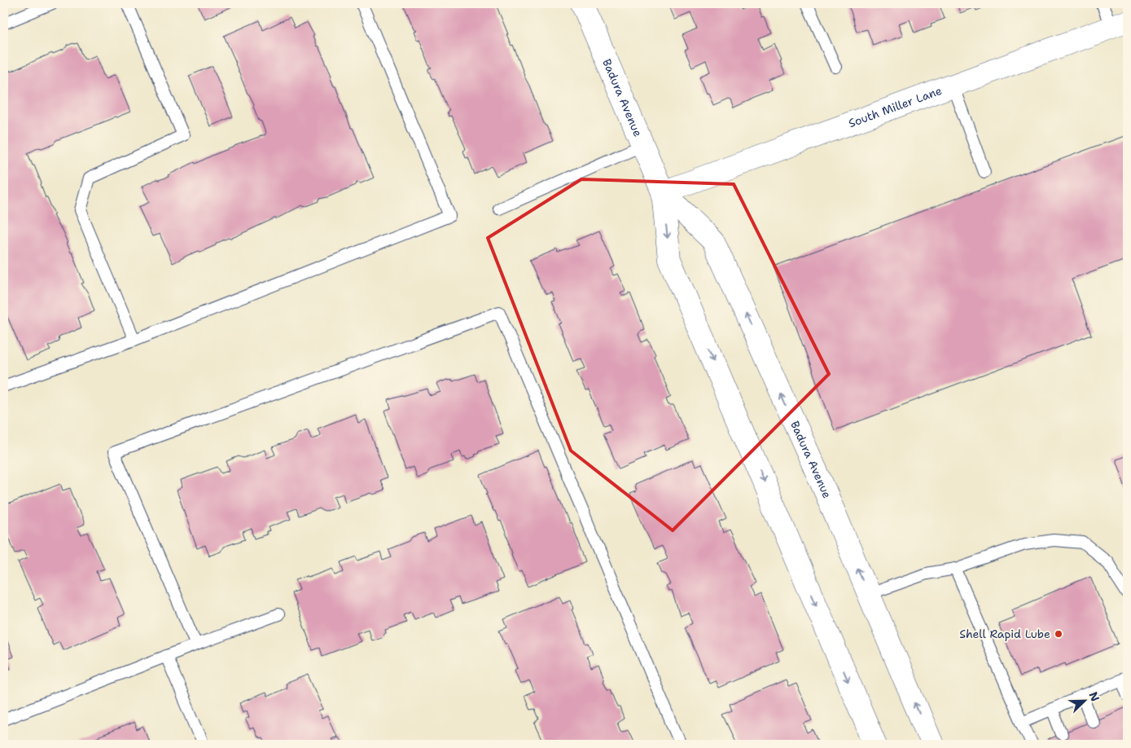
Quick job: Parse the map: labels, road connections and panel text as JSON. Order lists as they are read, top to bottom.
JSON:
{
  "streets": {
    "main road": ["Badura Avenue", "South Miller Lane"]
  },
  "crossings": [
    ["Badura Avenue", "South Miller Lane"]
  ],
  "places": ["Shell Rapid Lube"],
  "north": "top right"
}
